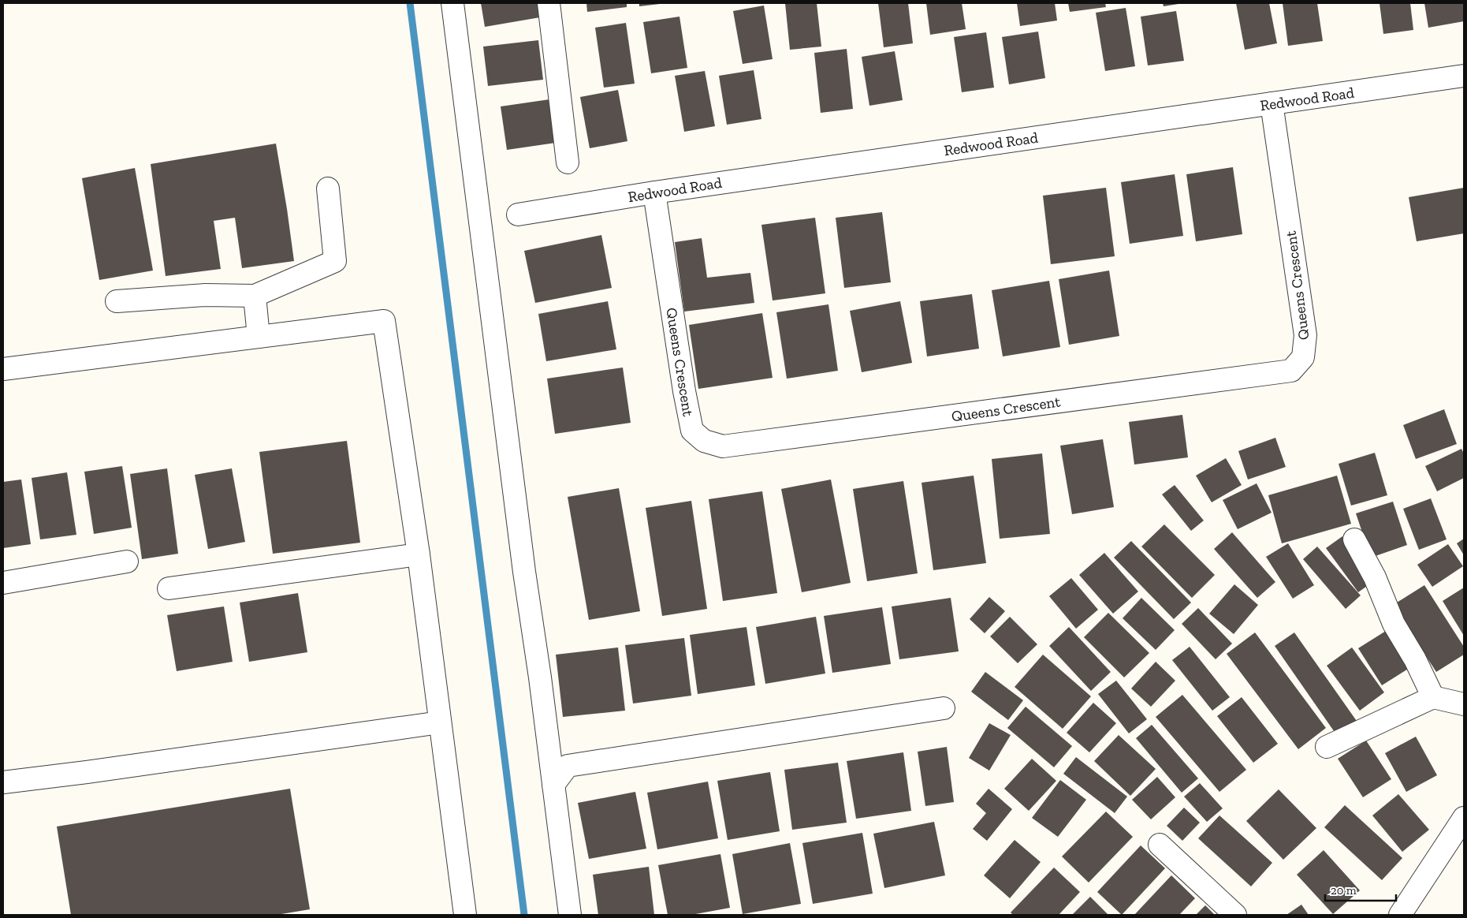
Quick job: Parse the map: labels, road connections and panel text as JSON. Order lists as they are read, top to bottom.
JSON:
{
  "streets": {
    "street": ["Redwood Road", "Queens Crescent"]
  },
  "crossings": [
    ["Redwood Road", "Queens Crescent"]
  ],
  "scale_bar": "20 m"
}
